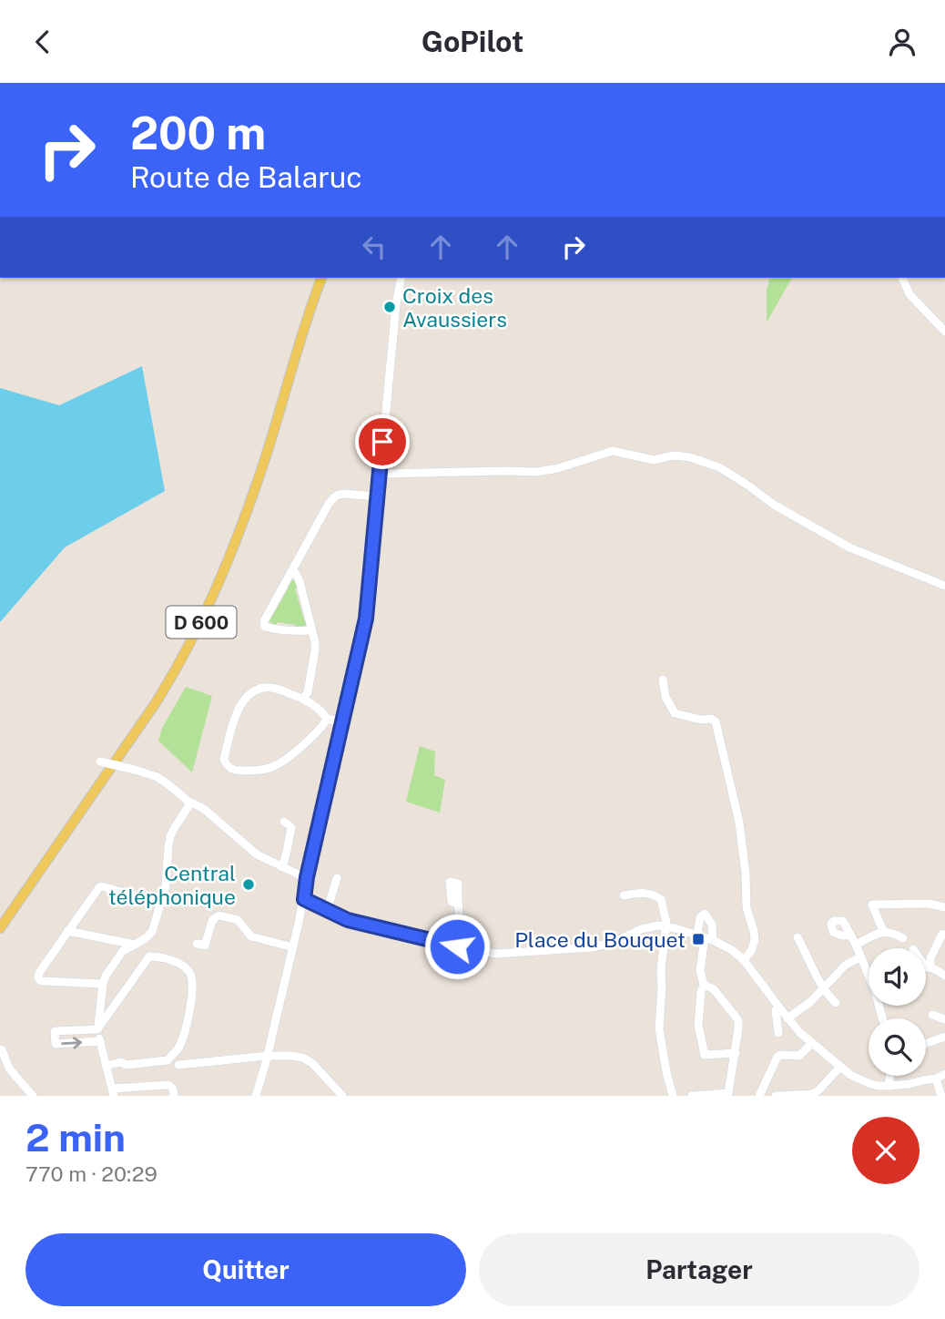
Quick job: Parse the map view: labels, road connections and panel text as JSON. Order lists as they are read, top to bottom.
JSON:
{
  "streets": {
    "main road": ["D 600"]
  },
  "places": {
    "other": ["Croix des Avaussiers", "Central téléphonique"],
    "transit": ["Place du Bouquet"]
  },
  "page": {
    "header": "GoPilot",
    "turn": ["200 m", "Route de Balaruc"],
    "heading": ["2 min", "770 m · 20:29"],
    "buttons": ["Quitter", "Partager"]
  }
}
